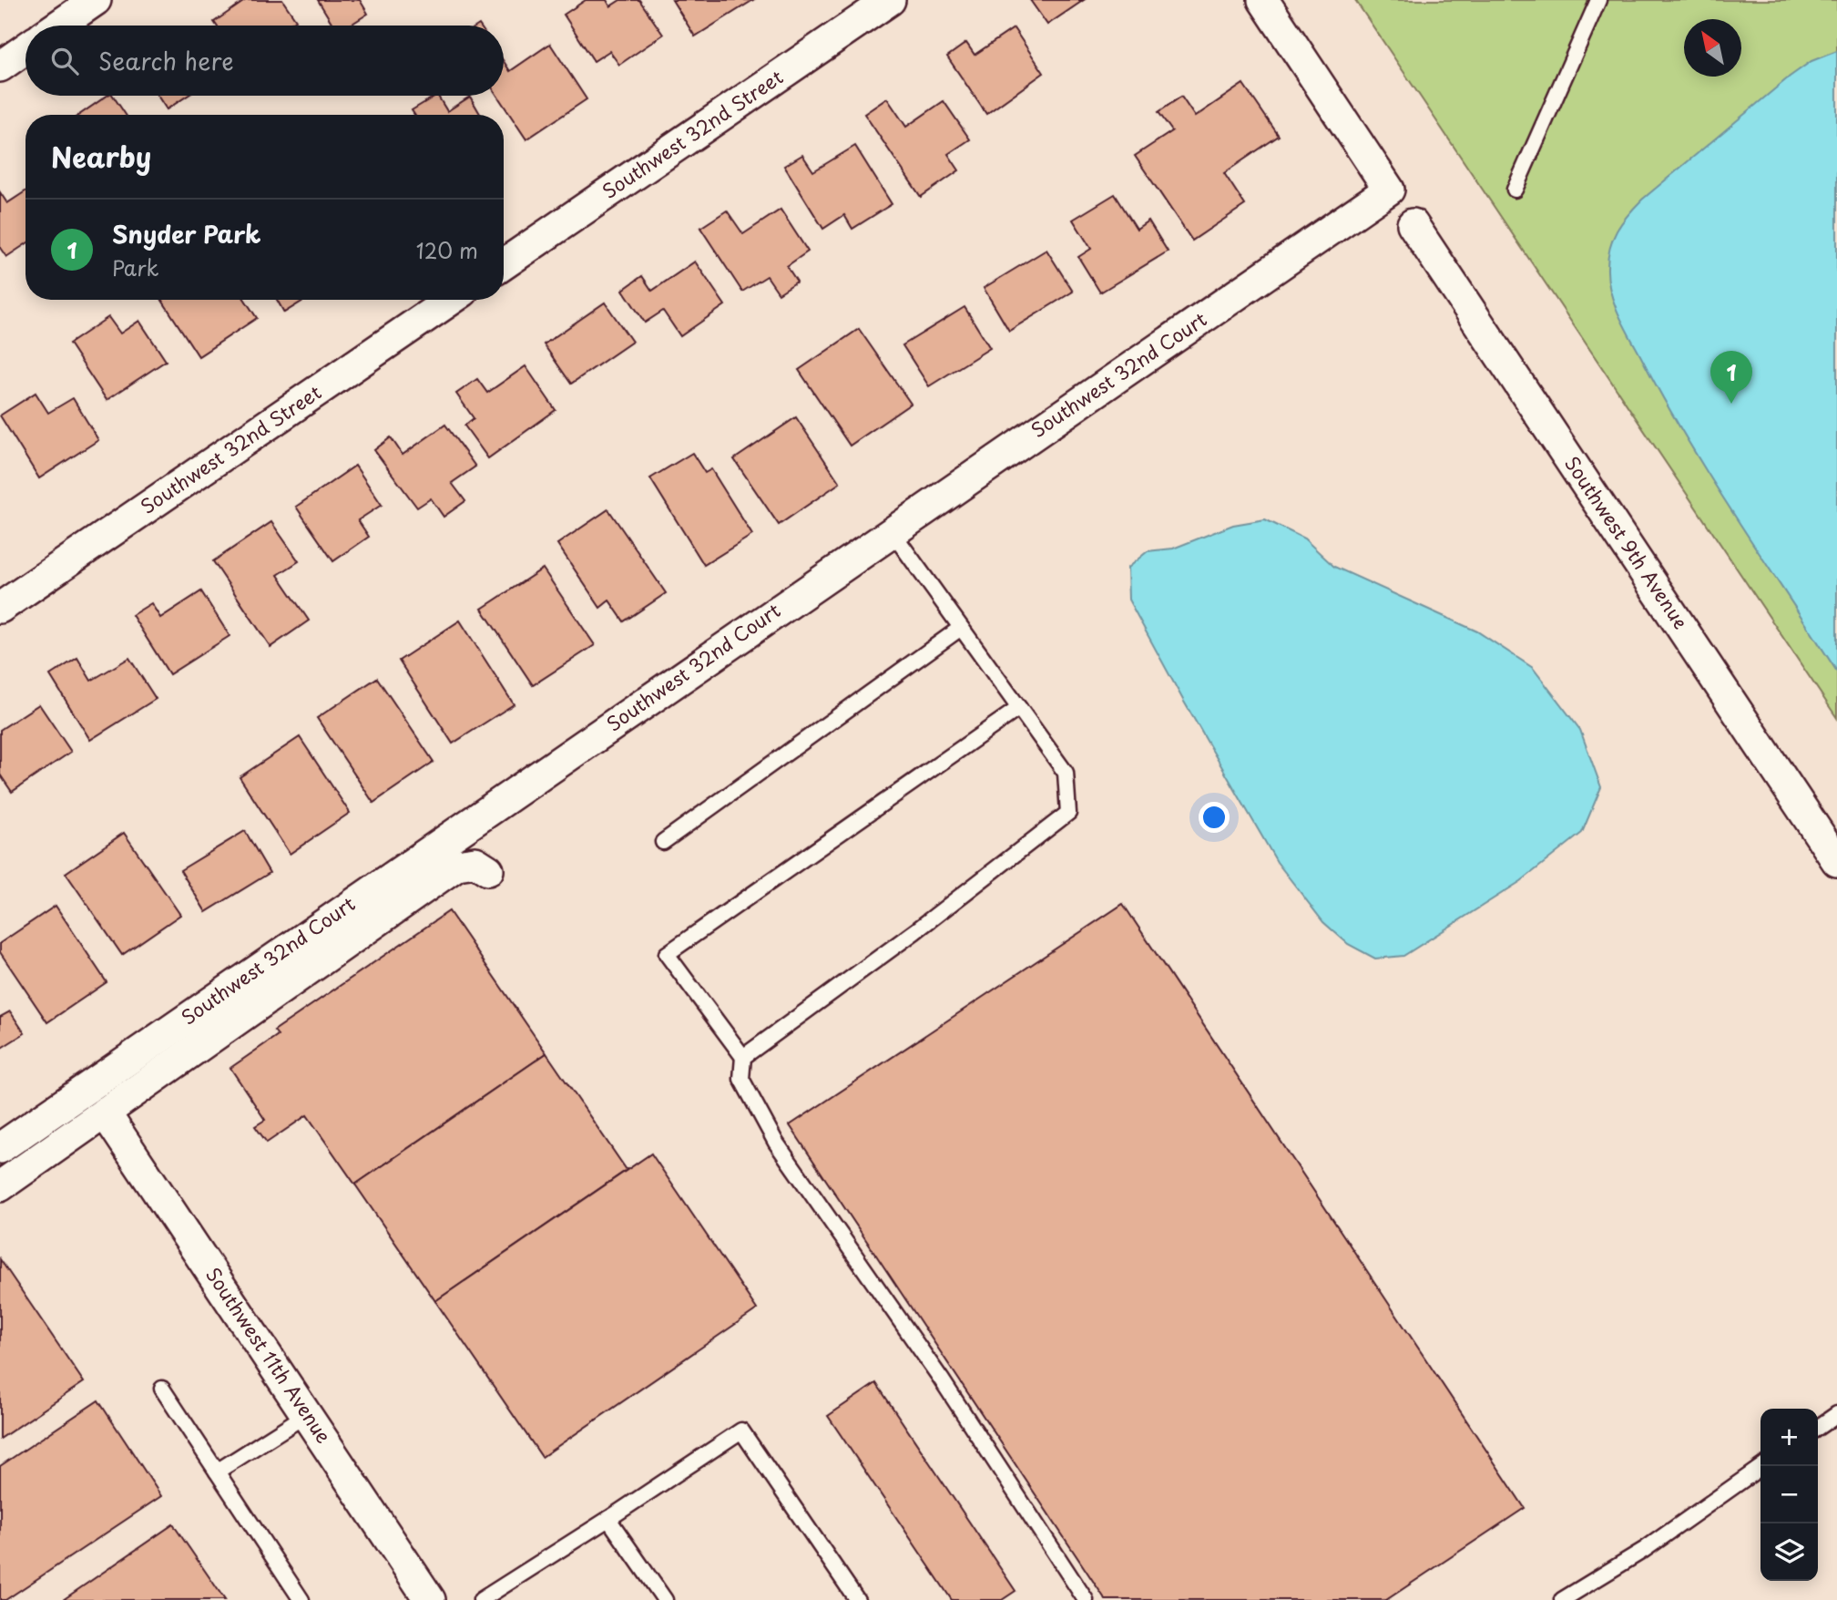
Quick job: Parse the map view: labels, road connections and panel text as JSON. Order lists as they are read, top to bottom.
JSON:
{
  "streets": {
    "street": [
      "Southwest 32nd Street",
      "Southwest 32nd Court",
      "Southwest 9th Avenue",
      "Southwest 11th Avenue"
    ]
  },
  "crossings": [
    ["Southwest 32nd Court", "Southwest 11th Avenue"]
  ],
  "north": "top left",
  "page": {
    "search": "Search here",
    "heading": "Nearby",
    "list": [
      {
        "mark": "1",
        "name": "Snyder Park",
        "note": "Park",
        "value": "120 m"
      }
    ],
    "pins": "1",
    "map_buttons": ["+", "−"]
  }
}
